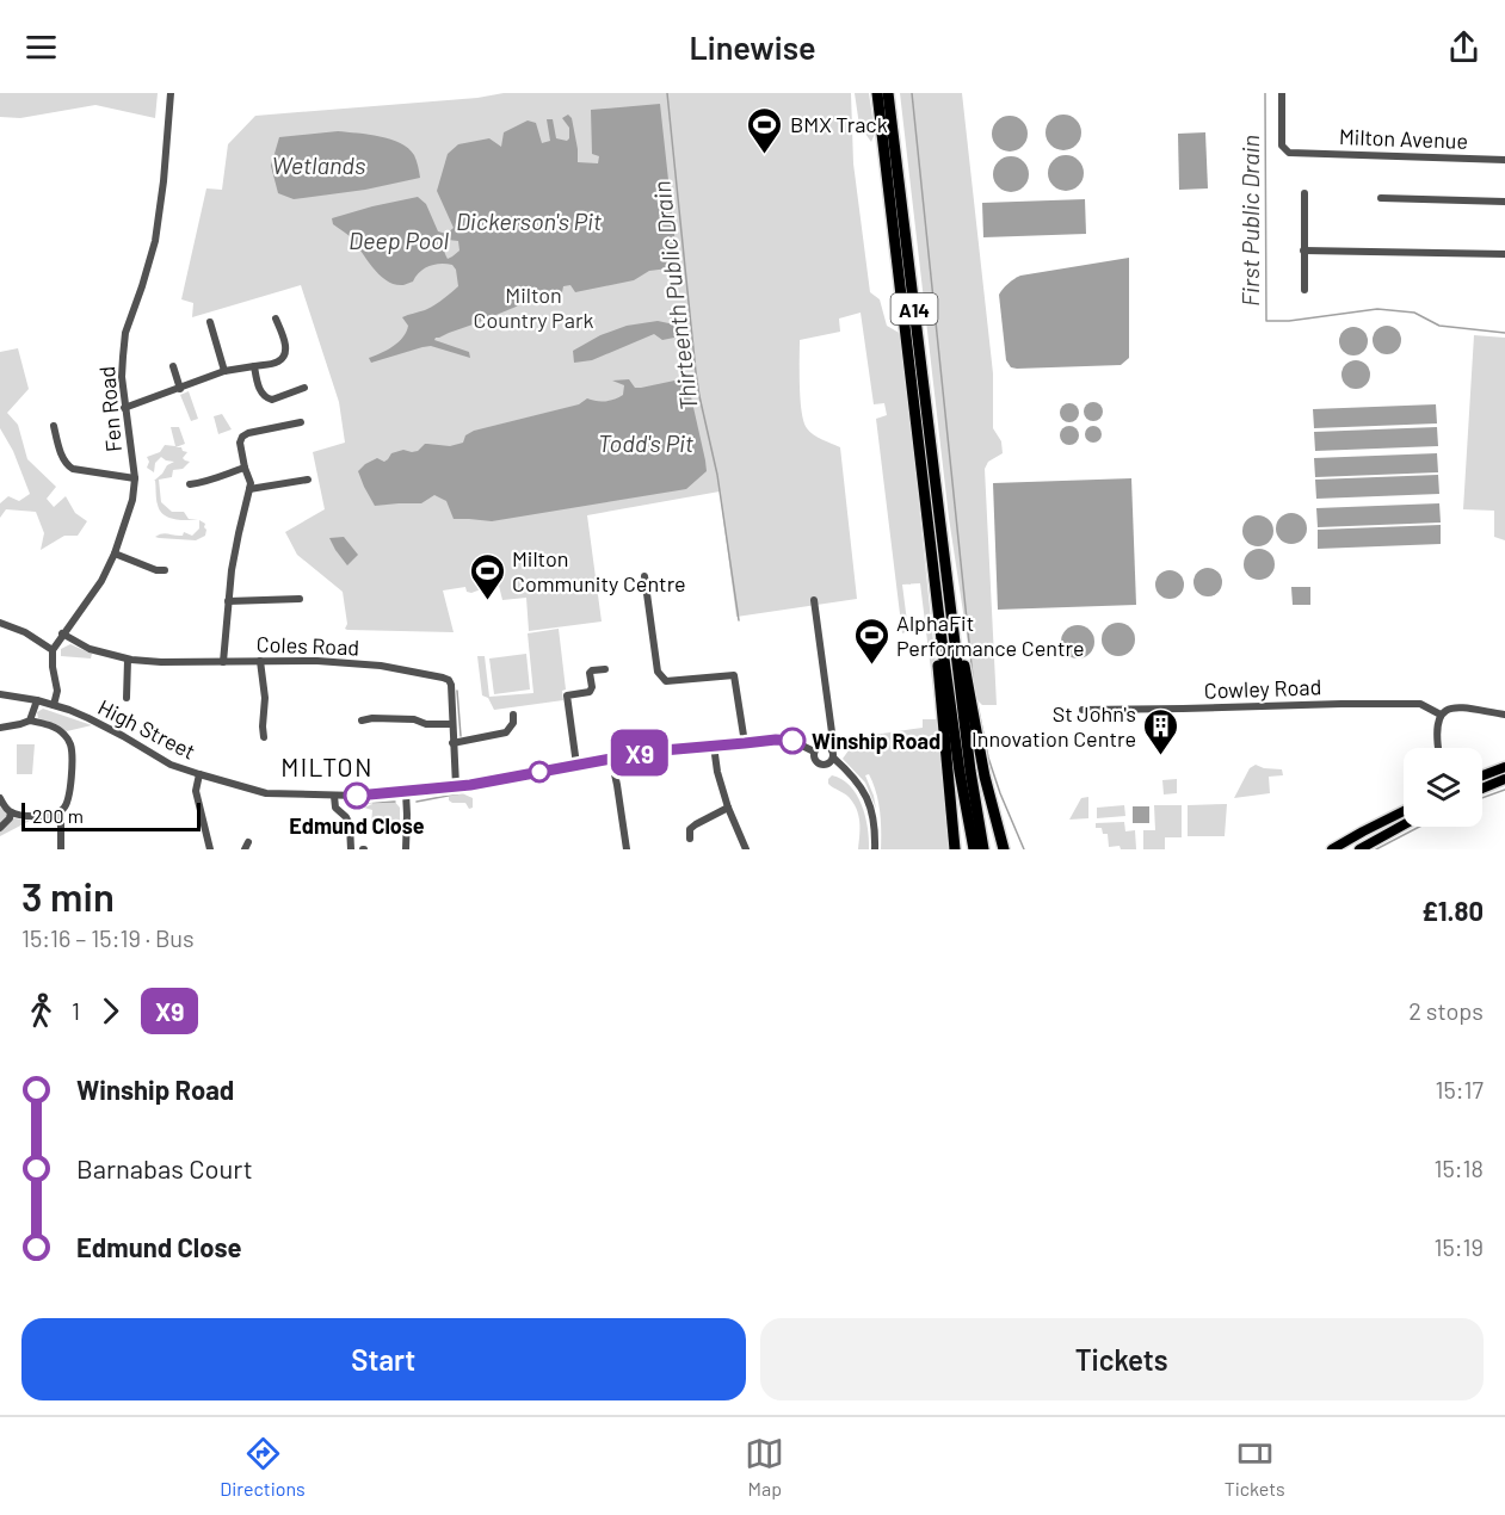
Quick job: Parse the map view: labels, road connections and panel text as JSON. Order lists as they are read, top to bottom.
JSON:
{
  "streets": {
    "highway": ["A14"],
    "street": [
      "Milton Avenue",
      "Fen Road",
      "Coles Road",
      "Cowley Road",
      "High Street"
    ]
  },
  "crossings": [
    ["Fen Road", "Coles Road"],
    ["Coles Road", "High Street"]
  ],
  "districts": ["MILTON"],
  "water": [
    "Wetlands",
    "Dickerson's Pit",
    "First Public Drain",
    "Deep Pool",
    "Thirteenth Public Drain",
    "Todd's Pit"
  ],
  "parks": ["Milton Country Park"],
  "places": {
    "sports": ["BMX Track", "Milton Community Centre", "AlphaFit Performance Centre"],
    "other": ["Winship Road", "Edmund Close"],
    "building": ["St John's Innovation Centre"]
  },
  "lines": ["bus line X9"],
  "scale_bar": "200 m",
  "page": {
    "header": "Linewise",
    "on_map": "X9",
    "scale": "200 m",
    "heading": ["3 min", "15:16 – 15:19 · Bus", "£1.80"],
    "legs": ["1", "X9", "2 stops"],
    "list": [
      {
        "name": "Winship Road",
        "value": "15:17"
      },
      {
        "name": "Barnabas Court",
        "value": "15:18"
      },
      {
        "name": "Edmund Close",
        "value": "15:19"
      }
    ],
    "buttons": ["Start", "Tickets"],
    "tabs": ["Directions", "Map", "Tickets"]
  }
}
